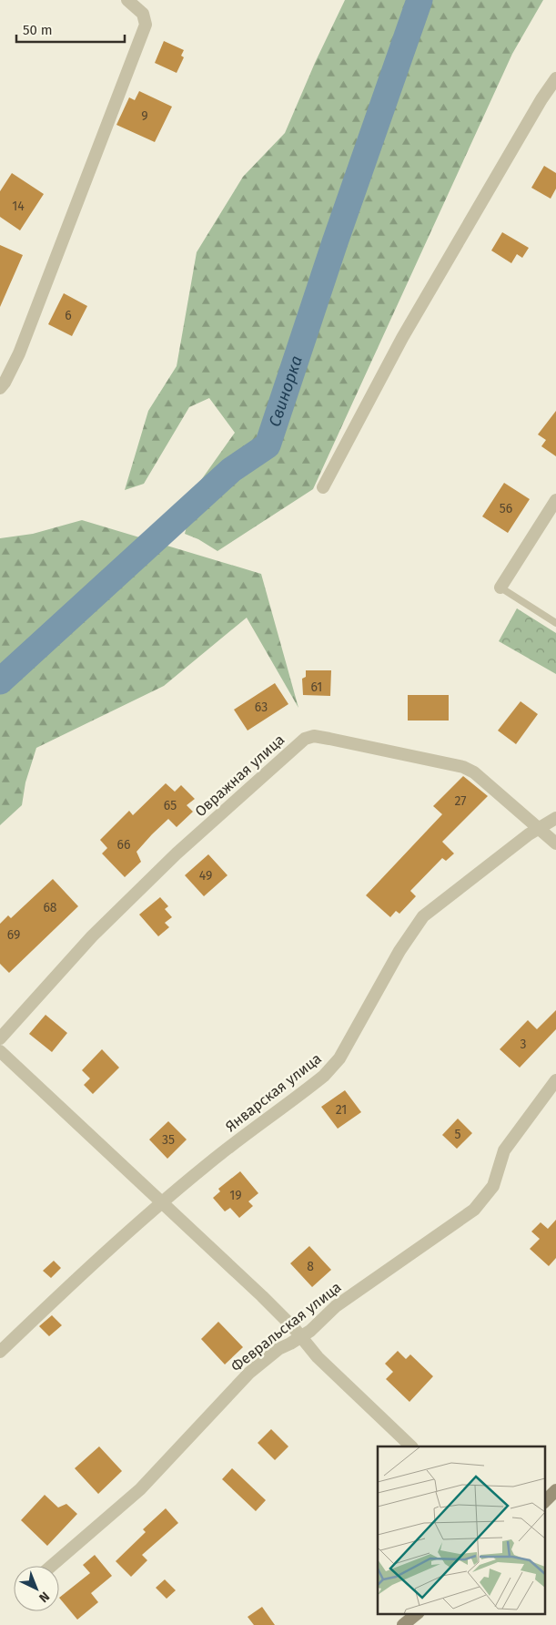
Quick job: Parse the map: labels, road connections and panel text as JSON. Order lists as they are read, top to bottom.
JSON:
{
  "streets": {
    "street": ["Овражная улица", "Январская улица", "Февральская улица"]
  },
  "crossings": [
    ["Овражная улица", "Январская улица"]
  ],
  "water": ["Свинорка"],
  "house_numbers": [
    "9",
    "14",
    "6",
    "56",
    "61",
    "63",
    "27",
    "65",
    "66",
    "49",
    "68",
    "69",
    "3",
    "21",
    "5",
    "35",
    "19",
    "8"
  ],
  "scale_bar": "50 m",
  "north": "bottom right"
}
